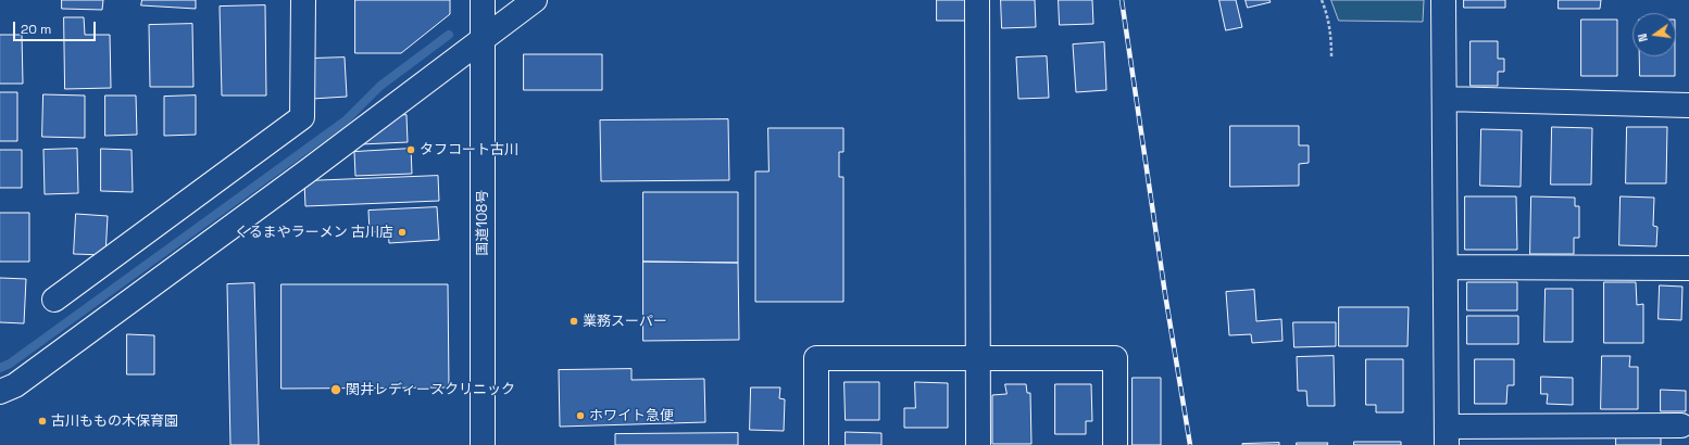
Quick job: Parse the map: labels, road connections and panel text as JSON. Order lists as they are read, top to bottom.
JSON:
{
  "streets": {
    "main road": ["国道108号"]
  },
  "places": [
    "タフコート古川",
    "くるまやラーメン 古川店",
    "業務スーパー",
    "関井レディースクリニック",
    "ホワイト急便",
    "古川ももの木保育園"
  ],
  "scale_bar": "20 m",
  "north": "left"
}
